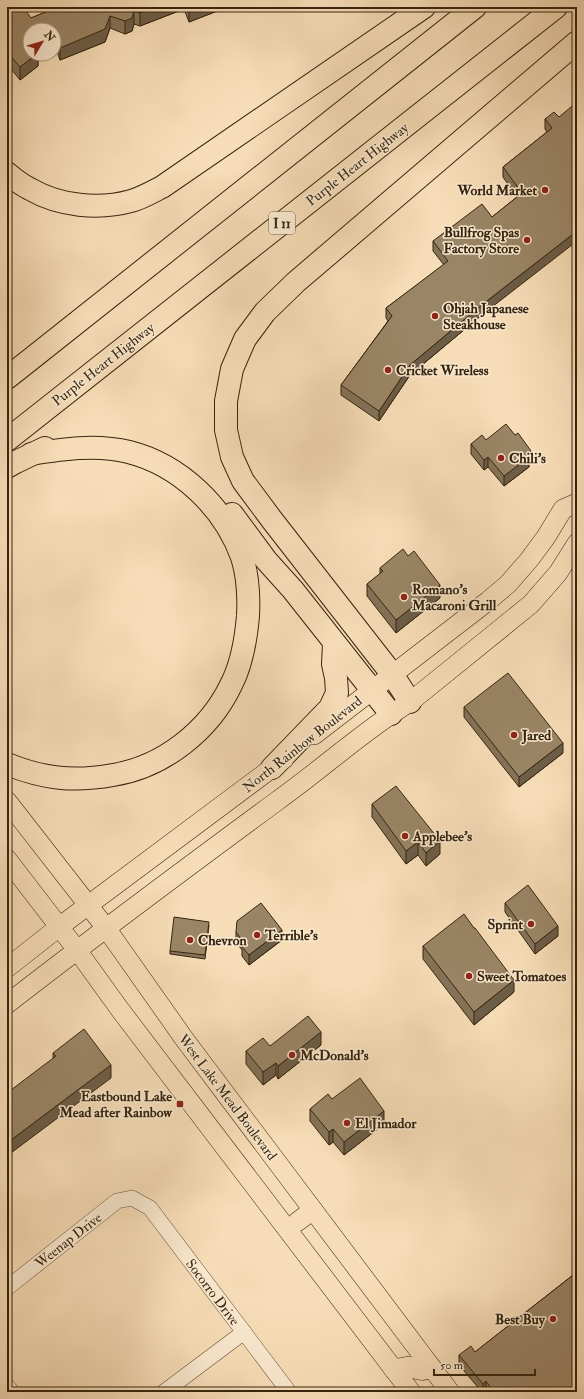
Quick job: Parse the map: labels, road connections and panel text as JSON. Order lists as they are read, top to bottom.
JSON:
{
  "streets": {
    "highway": ["Purple Heart Highway", "I 11"],
    "main road": ["North Rainbow Boulevard", "West Lake Mead Boulevard"],
    "street": ["Weenap Drive", "Socorro Drive"]
  },
  "crossings": [
    ["North Rainbow Boulevard", "West Lake Mead Boulevard"],
    ["Weenap Drive", "Socorro Drive"]
  ],
  "places": {
    "other": [
      "World Market",
      "Bullfrog Spas Factory Store",
      "Ohjah Japanese Steakhouse",
      "Cricket Wireless",
      "Chili's",
      "Romano's Macaroni Grill",
      "Jared",
      "Applebee's",
      "Sprint",
      "Terrible's",
      "Chevron",
      "Sweet Tomatoes",
      "McDonald's",
      "El Jimador",
      "Best Buy"
    ],
    "transit": ["Eastbound Lake Mead after Rainbow"]
  },
  "scale_bar": "50 m",
  "north": "top right"
}
